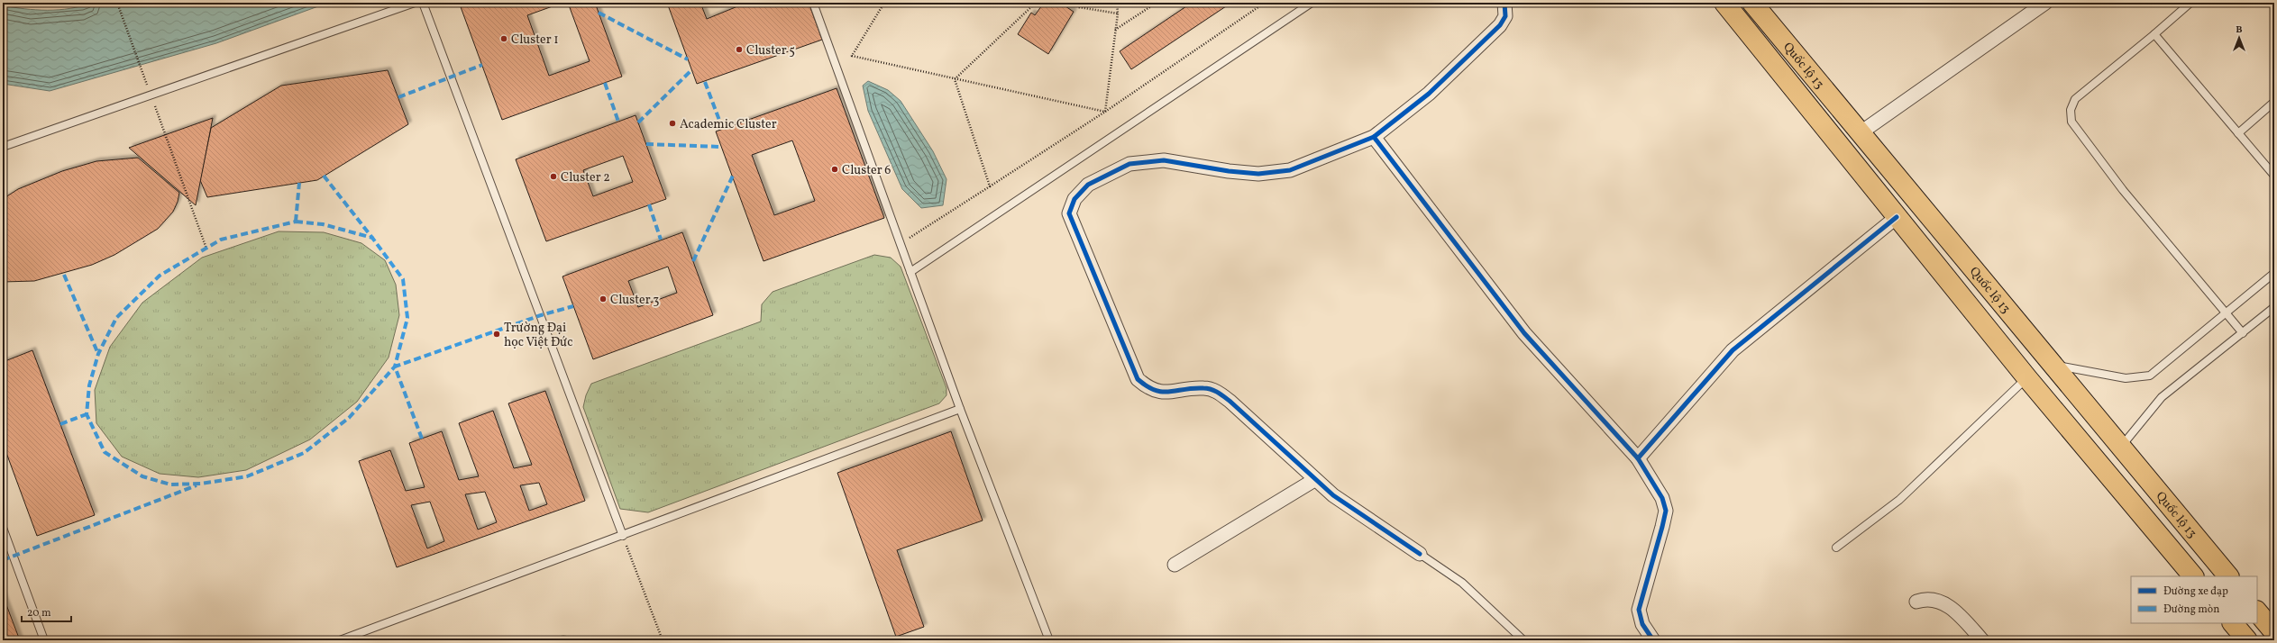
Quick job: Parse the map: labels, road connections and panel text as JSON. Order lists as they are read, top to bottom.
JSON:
{
  "streets": {
    "highway": ["Quốc lộ 13"]
  },
  "places": [
    "Cluster 1",
    "Cluster 5",
    "Academic Cluster",
    "Cluster 6",
    "Cluster 2",
    "Cluster 3",
    "Trường Đại học Việt Đức"
  ],
  "legend": ["Đường xe đạp", "Đường mòn"],
  "scale_bar": "20 m",
  "north": "top"
}
